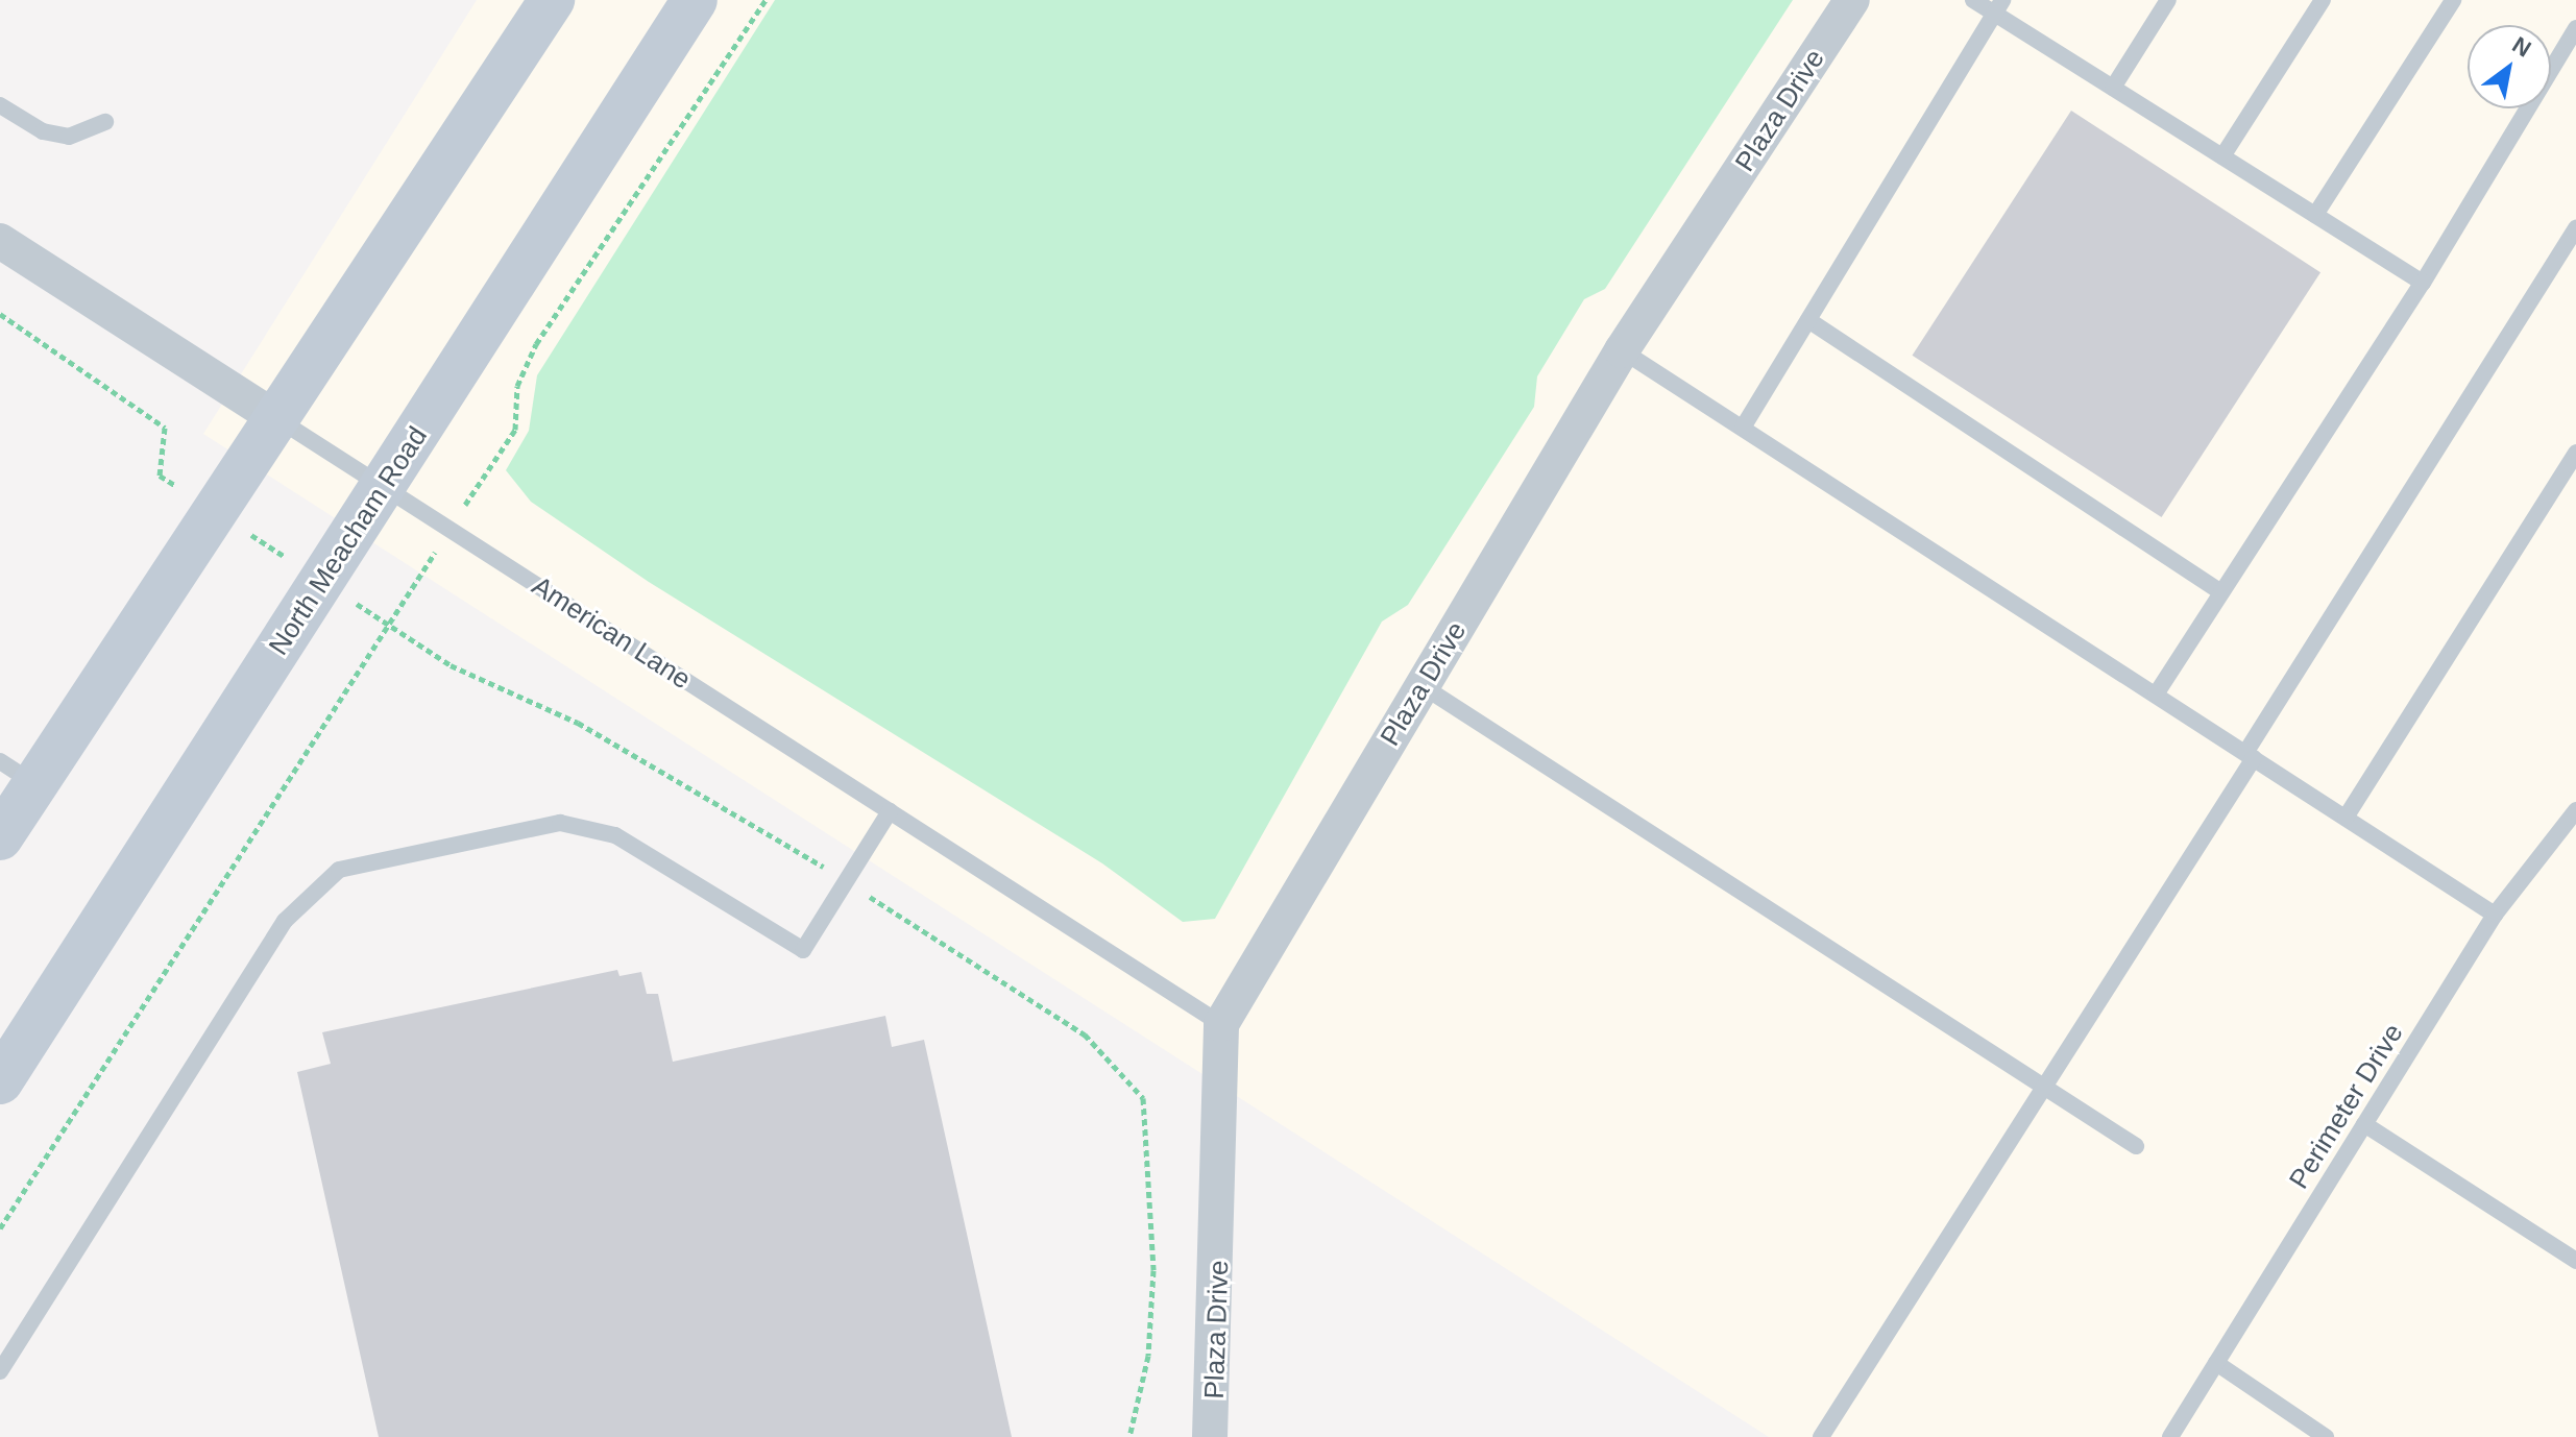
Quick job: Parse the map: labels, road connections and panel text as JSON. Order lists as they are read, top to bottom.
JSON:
{
  "streets": {
    "main road": ["North Meacham Road"],
    "street": ["Plaza Drive", "American Lane"],
    "lane": ["Perimeter Drive"]
  },
  "crossings": [
    ["Plaza Drive", "American Lane"],
    ["North Meacham Road", "American Lane"]
  ],
  "north": "top right"
}
